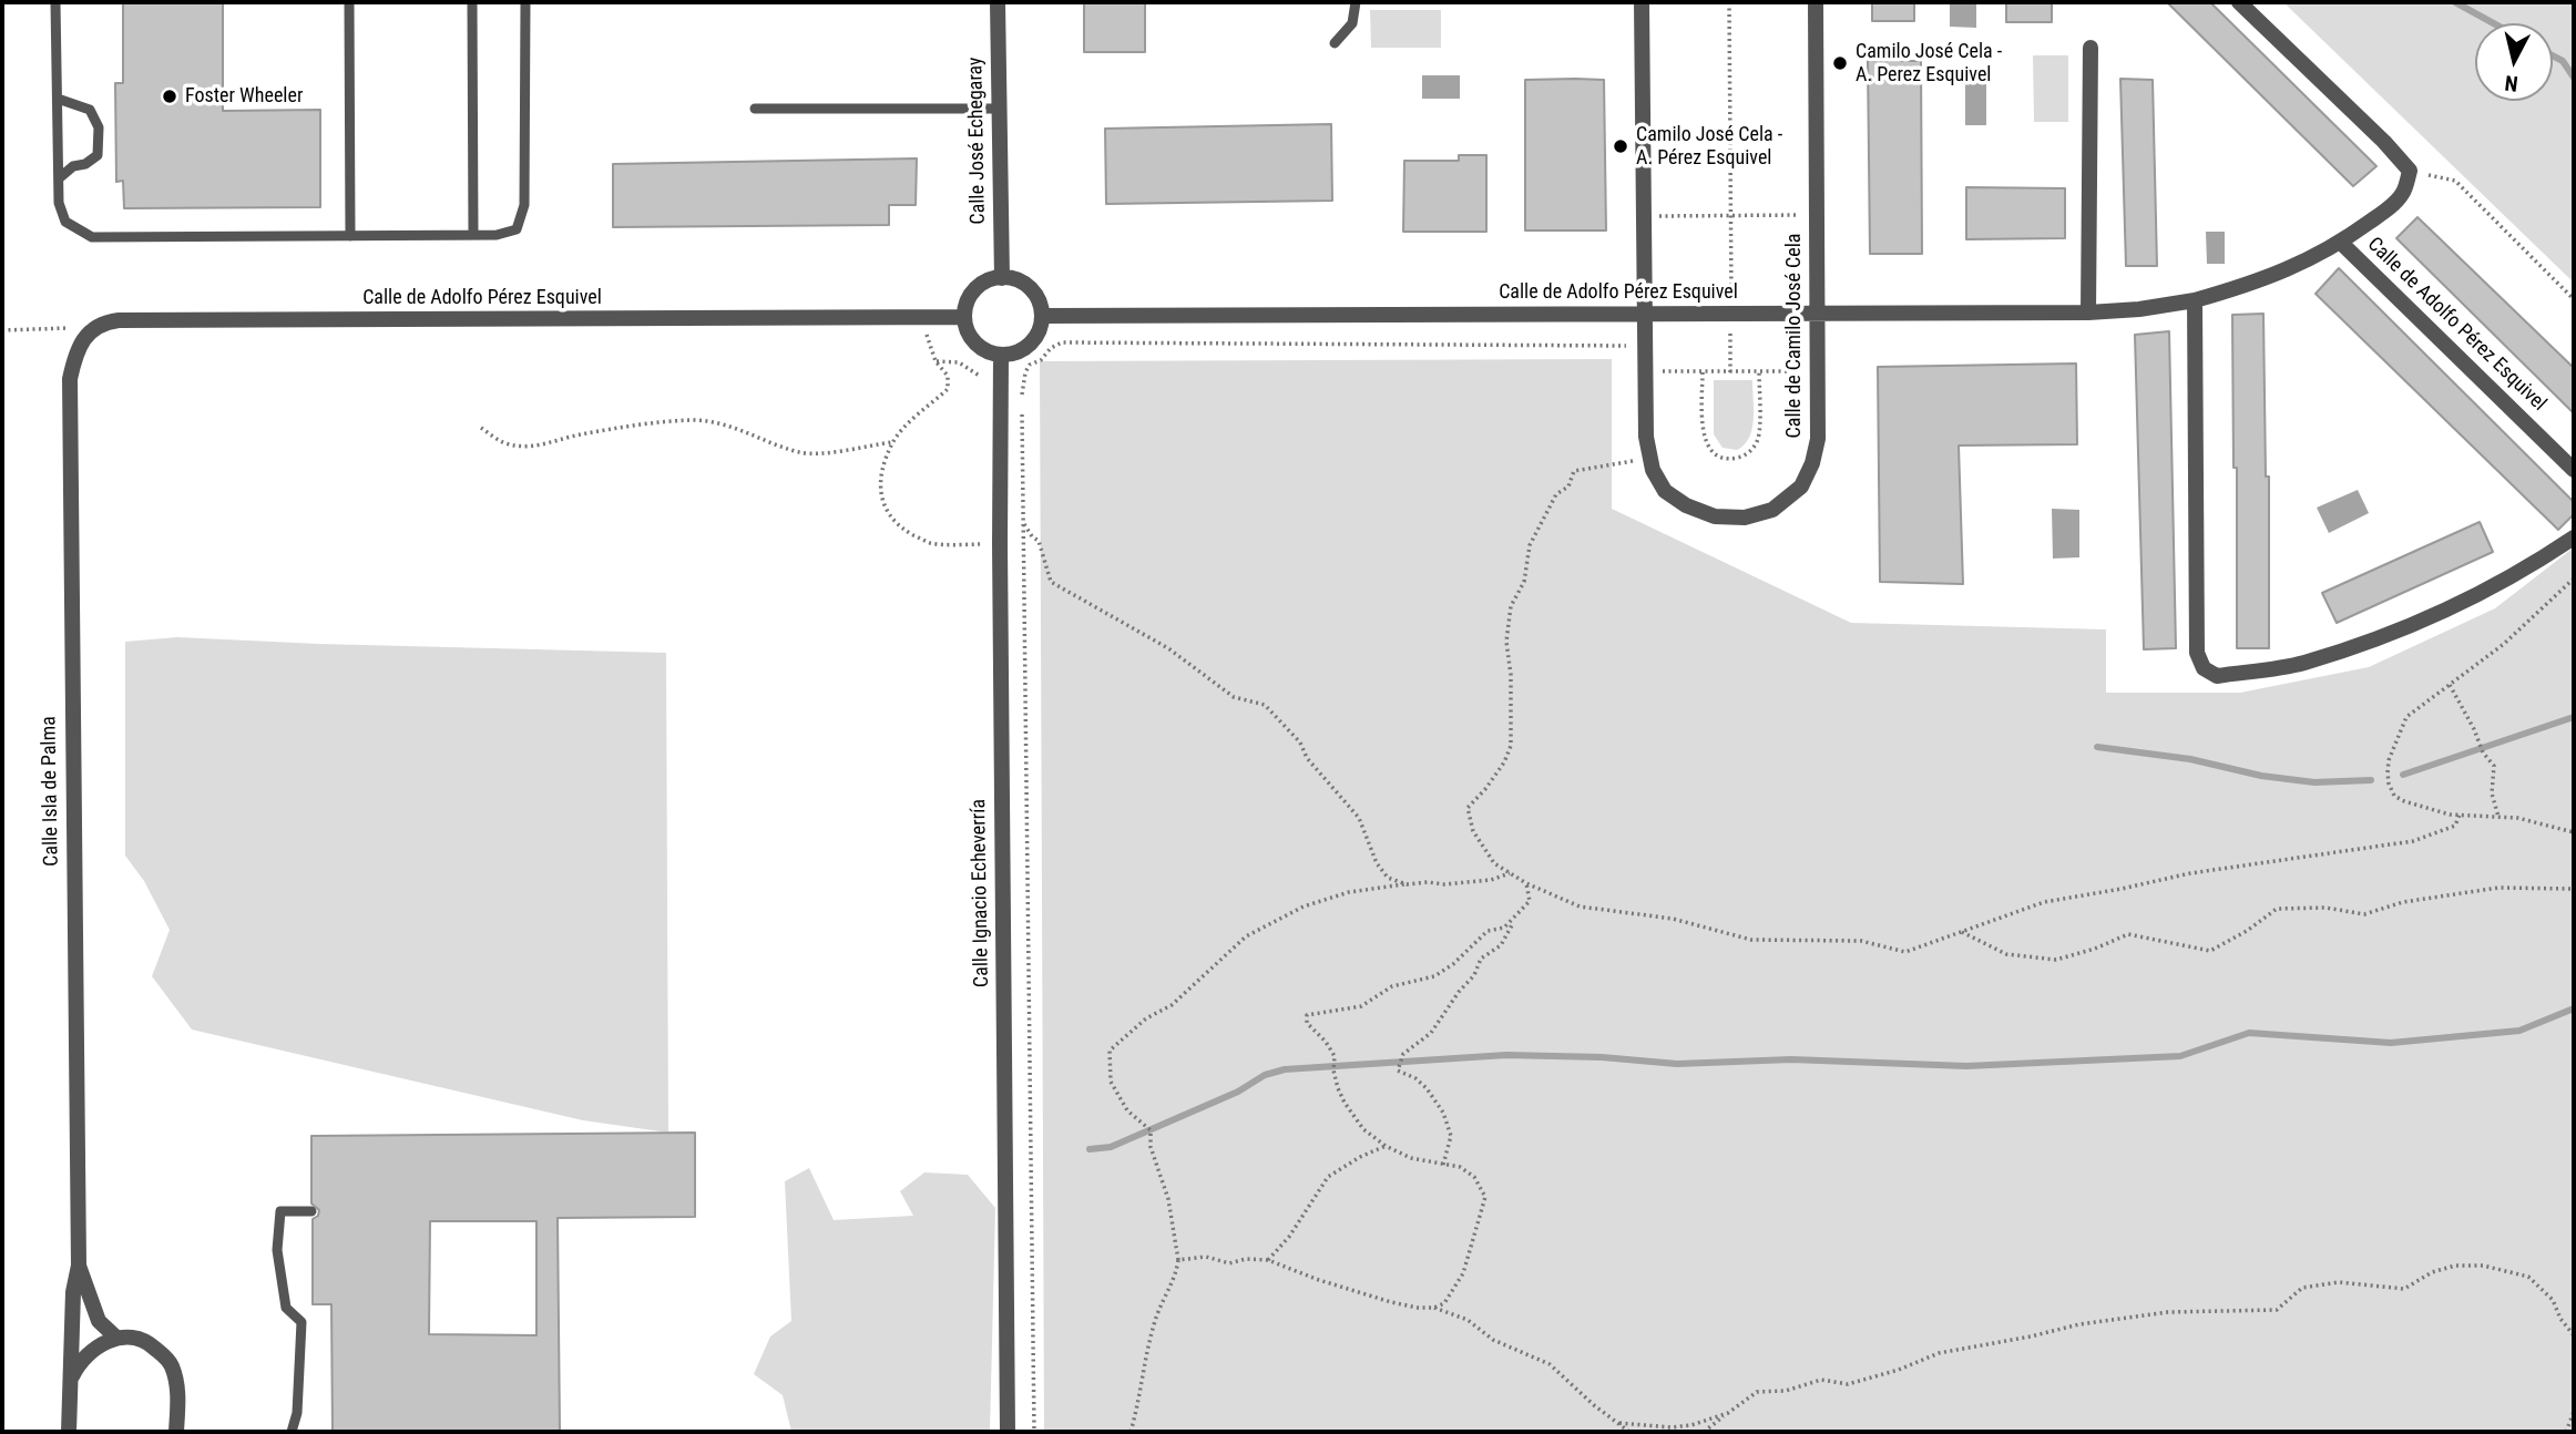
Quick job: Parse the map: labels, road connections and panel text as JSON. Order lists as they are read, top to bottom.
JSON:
{
  "streets": {
    "street": [
      "Calle José Echegaray",
      "Calle de Adolfo Pérez Esquivel",
      "Calle de Camilo José Cela",
      "Calle Isla de Palma",
      "Calle Ignacio Echeverría"
    ]
  },
  "crossings": [
    ["Calle José Echegaray", "Calle de Adolfo Pérez Esquivel"],
    ["Calle José Echegaray", "Calle Ignacio Echeverría"],
    ["Calle de Adolfo Pérez Esquivel", "Calle de Camilo José Cela"],
    ["Calle de Adolfo Pérez Esquivel", "Calle Isla de Palma"],
    ["Calle de Adolfo Pérez Esquivel", "Calle Ignacio Echeverría"]
  ],
  "places": ["Camilo José Cela - A. Perez Esquivel", "Foster Wheeler", "Camilo José Cela - A. Pérez Esquivel"],
  "north": "bottom"
}
